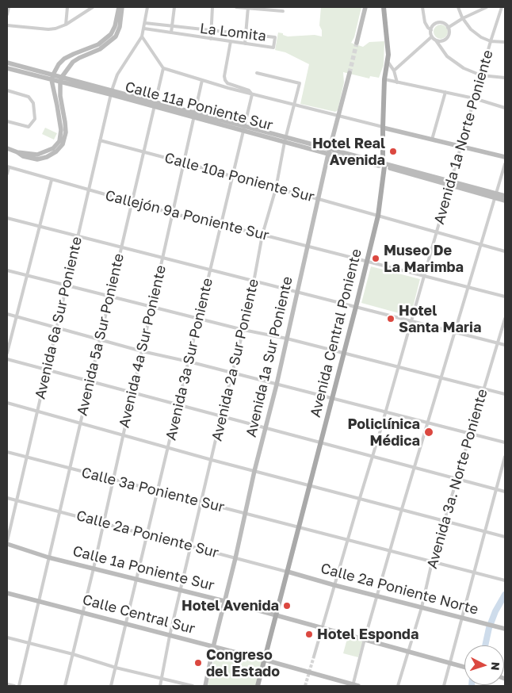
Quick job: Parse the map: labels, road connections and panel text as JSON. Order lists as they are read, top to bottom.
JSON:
{
  "streets": {
    "main road": [
      "Calle 11a Poniente Sur",
      "Avenida Central Poniente",
      "Avenida 1a Sur Poniente",
      "Calle 1a Poniente Sur",
      "Calle 2a Poniente Norte",
      "Calle Central Sur"
    ],
    "street": [
      "La Lomita",
      "Avenida 1a Norte Poniente",
      "Calle 10a Poniente Sur",
      "Callejón 9a Poniente Sur",
      "Avenida 6a Sur Poniente",
      "Avenida 5a Sur Poniente",
      "Avenida 4a Sur Poniente",
      "Avenida 3a Sur Poniente",
      "Avenida 2a Sur Poniente",
      "Avenida 3a. Norte Poniente",
      "Calle 3a Poniente Sur",
      "Calle 2a Poniente Sur"
    ]
  },
  "crossings": [
    ["La Lomita", "Avenida 6a Sur Poniente"],
    ["Calle 11a Poniente Sur", "Avenida 1a Norte Poniente"],
    ["Calle 11a Poniente Sur", "Avenida 6a Sur Poniente"],
    ["Calle 11a Poniente Sur", "Avenida Central Poniente"],
    ["Calle 11a Poniente Sur", "Avenida 5a Sur Poniente"],
    ["Calle 11a Poniente Sur", "Avenida 4a Sur Poniente"],
    ["Calle 11a Poniente Sur", "Avenida 1a Sur Poniente"],
    ["Calle 11a Poniente Sur", "Avenida 3a Sur Poniente"],
    ["Calle 11a Poniente Sur", "Avenida 2a Sur Poniente"],
    ["Avenida 1a Norte Poniente", "Calle 10a Poniente Sur"],
    ["Avenida 1a Norte Poniente", "Callejón 9a Poniente Sur"],
    ["Avenida 1a Norte Poniente", "Calle 3a Poniente Sur"],
    ["Avenida 1a Norte Poniente", "Calle 1a Poniente Sur"],
    ["Avenida 1a Norte Poniente", "Calle 2a Poniente Norte"],
    ["Calle 10a Poniente Sur", "Avenida 6a Sur Poniente"],
    ["Calle 10a Poniente Sur", "Avenida Central Poniente"],
    ["Calle 10a Poniente Sur", "Avenida 5a Sur Poniente"],
    ["Calle 10a Poniente Sur", "Avenida 4a Sur Poniente"],
    ["Calle 10a Poniente Sur", "Avenida 1a Sur Poniente"],
    ["Calle 10a Poniente Sur", "Avenida 3a Sur Poniente"],
    ["Calle 10a Poniente Sur", "Avenida 2a Sur Poniente"],
    ["Callejón 9a Poniente Sur", "Avenida 6a Sur Poniente"],
    ["Callejón 9a Poniente Sur", "Avenida Central Poniente"],
    ["Callejón 9a Poniente Sur", "Avenida 5a Sur Poniente"],
    ["Callejón 9a Poniente Sur", "Avenida 4a Sur Poniente"],
    ["Callejón 9a Poniente Sur", "Avenida 1a Sur Poniente"],
    ["Callejón 9a Poniente Sur", "Avenida 3a Sur Poniente"],
    ["Callejón 9a Poniente Sur", "Avenida 2a Sur Poniente"],
    ["Avenida 6a Sur Poniente", "Calle 3a Poniente Sur"],
    ["Avenida 6a Sur Poniente", "Calle 2a Poniente Sur"],
    ["Avenida 6a Sur Poniente", "Calle 1a Poniente Sur"],
    ["Avenida Central Poniente", "Calle 3a Poniente Sur"],
    ["Avenida Central Poniente", "Calle 2a Poniente Sur"],
    ["Avenida Central Poniente", "Calle 1a Poniente Sur"],
    ["Avenida Central Poniente", "Calle 2a Poniente Norte"],
    ["Avenida Central Poniente", "Calle Central Sur"],
    ["Avenida 5a Sur Poniente", "Calle 3a Poniente Sur"],
    ["Avenida 5a Sur Poniente", "Calle 2a Poniente Sur"],
    ["Avenida 5a Sur Poniente", "Calle 1a Poniente Sur"],
    ["Avenida 5a Sur Poniente", "Calle Central Sur"],
    ["Avenida 4a Sur Poniente", "Calle 3a Poniente Sur"],
    ["Avenida 4a Sur Poniente", "Calle 2a Poniente Sur"],
    ["Avenida 4a Sur Poniente", "Calle 1a Poniente Sur"],
    ["Avenida 4a Sur Poniente", "Calle Central Sur"],
    ["Avenida 1a Sur Poniente", "Calle 3a Poniente Sur"],
    ["Avenida 1a Sur Poniente", "Calle 2a Poniente Sur"],
    ["Avenida 1a Sur Poniente", "Calle 1a Poniente Sur"],
    ["Avenida 1a Sur Poniente", "Calle Central Sur"],
    ["Avenida 3a Sur Poniente", "Calle 3a Poniente Sur"],
    ["Avenida 3a Sur Poniente", "Calle 2a Poniente Sur"],
    ["Avenida 3a Sur Poniente", "Calle 1a Poniente Sur"],
    ["Avenida 3a Sur Poniente", "Calle Central Sur"],
    ["Avenida 2a Sur Poniente", "Calle 3a Poniente Sur"],
    ["Avenida 2a Sur Poniente", "Calle 2a Poniente Sur"],
    ["Avenida 2a Sur Poniente", "Calle 1a Poniente Sur"],
    ["Avenida 2a Sur Poniente", "Calle Central Sur"],
    ["Avenida 3a. Norte Poniente", "Calle 3a Poniente Sur"],
    ["Avenida 3a. Norte Poniente", "Calle 1a Poniente Sur"],
    ["Avenida 3a. Norte Poniente", "Calle 2a Poniente Norte"],
    ["Calle 2a Poniente Sur", "Calle 2a Poniente Norte"]
  ],
  "places": [
    "Hotel Real Avenida",
    "Museo De La Marimba",
    "Hotel Santa Maria",
    "Policlínica Médica",
    "Hotel Avenida",
    "Hotel Esponda",
    "Congreso del Estado"
  ],
  "north": "right"
}
